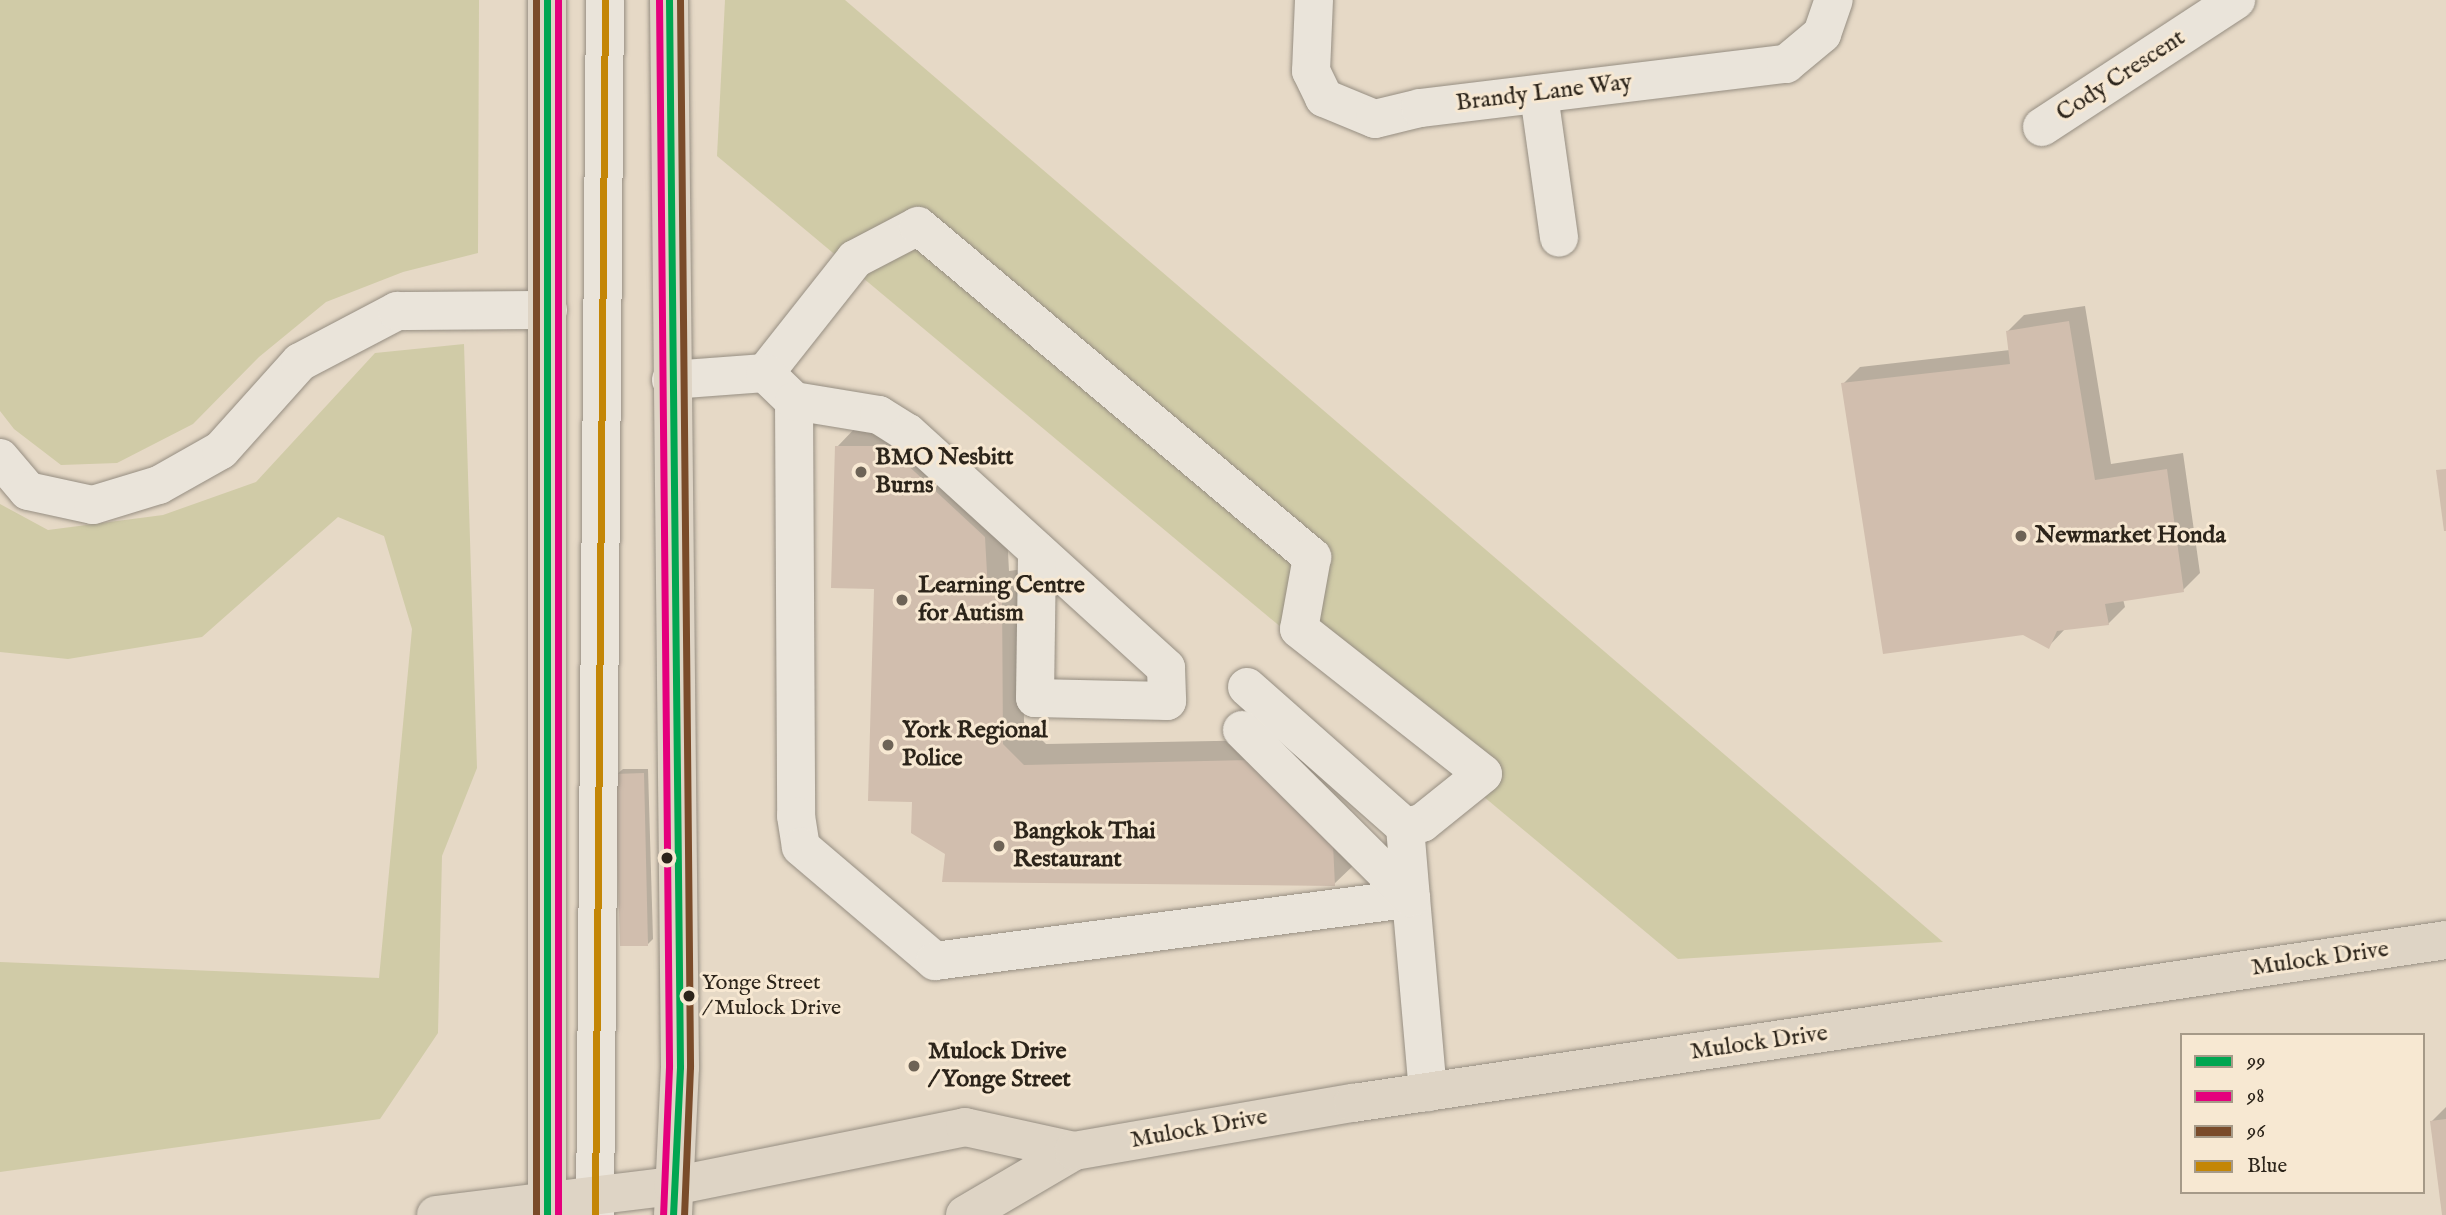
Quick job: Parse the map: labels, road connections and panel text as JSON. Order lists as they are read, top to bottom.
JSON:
{
  "streets": {
    "main road": ["Mulock Drive"],
    "street": ["Cody Crescent", "Brandy Lane Way"]
  },
  "places": [
    "BMO Nesbitt Burns",
    "Newmarket Honda",
    "Learning Centre for Autism",
    "York Regional Police",
    "Bangkok Thai Restaurant",
    "Yonge Street / Mulock Drive",
    "Mulock Drive / Yonge Street"
  ],
  "lines": [
    "transit line 99",
    "transit line 98",
    "transit line 96",
    "transit line Blue"
  ],
  "legend": [
    "99",
    "98",
    "96",
    "Blue"
  ]
}
